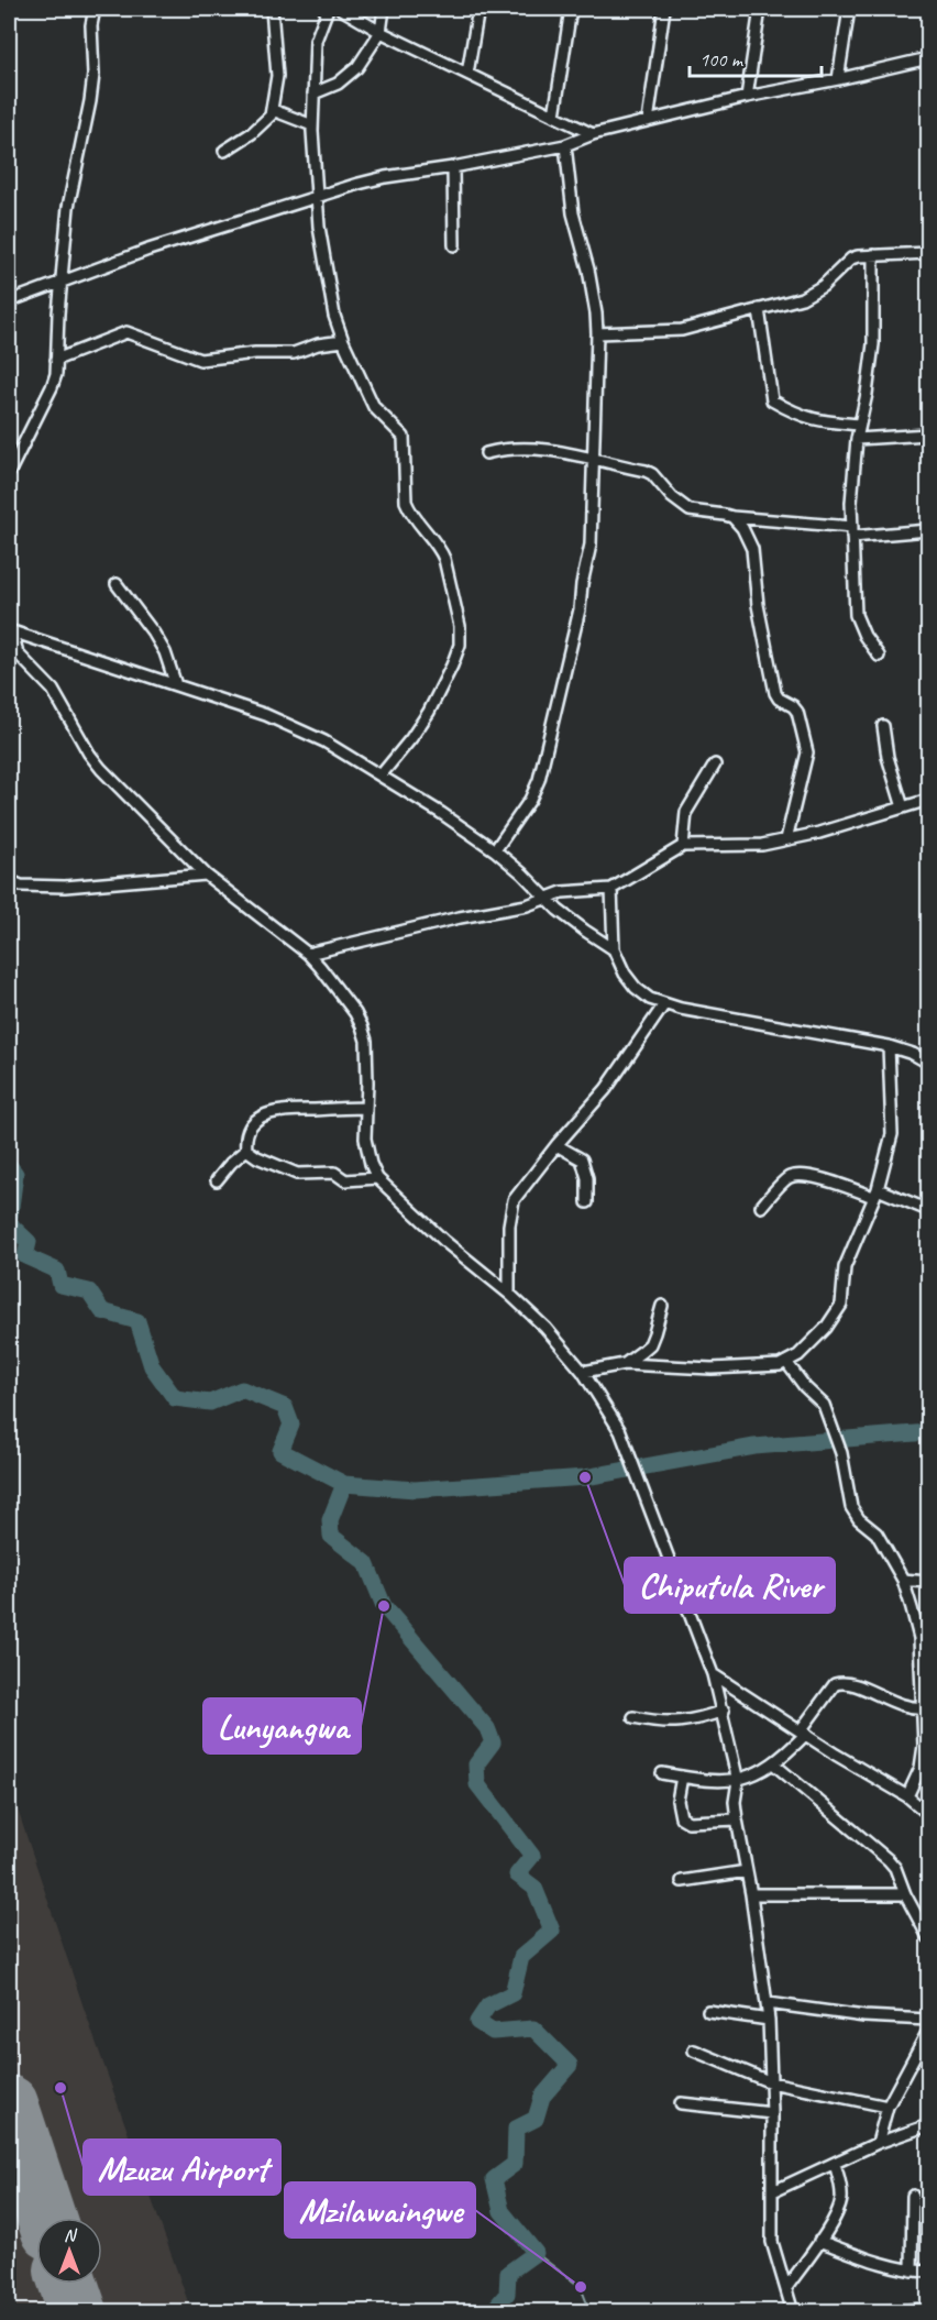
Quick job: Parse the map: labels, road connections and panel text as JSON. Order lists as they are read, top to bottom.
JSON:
{
  "places": [
    "Chiputula River",
    "Lunyangwa",
    "Mzuzu Airport",
    "Mzilawaingwe"
  ],
  "scale_bar": "100 m",
  "north": "top"
}
